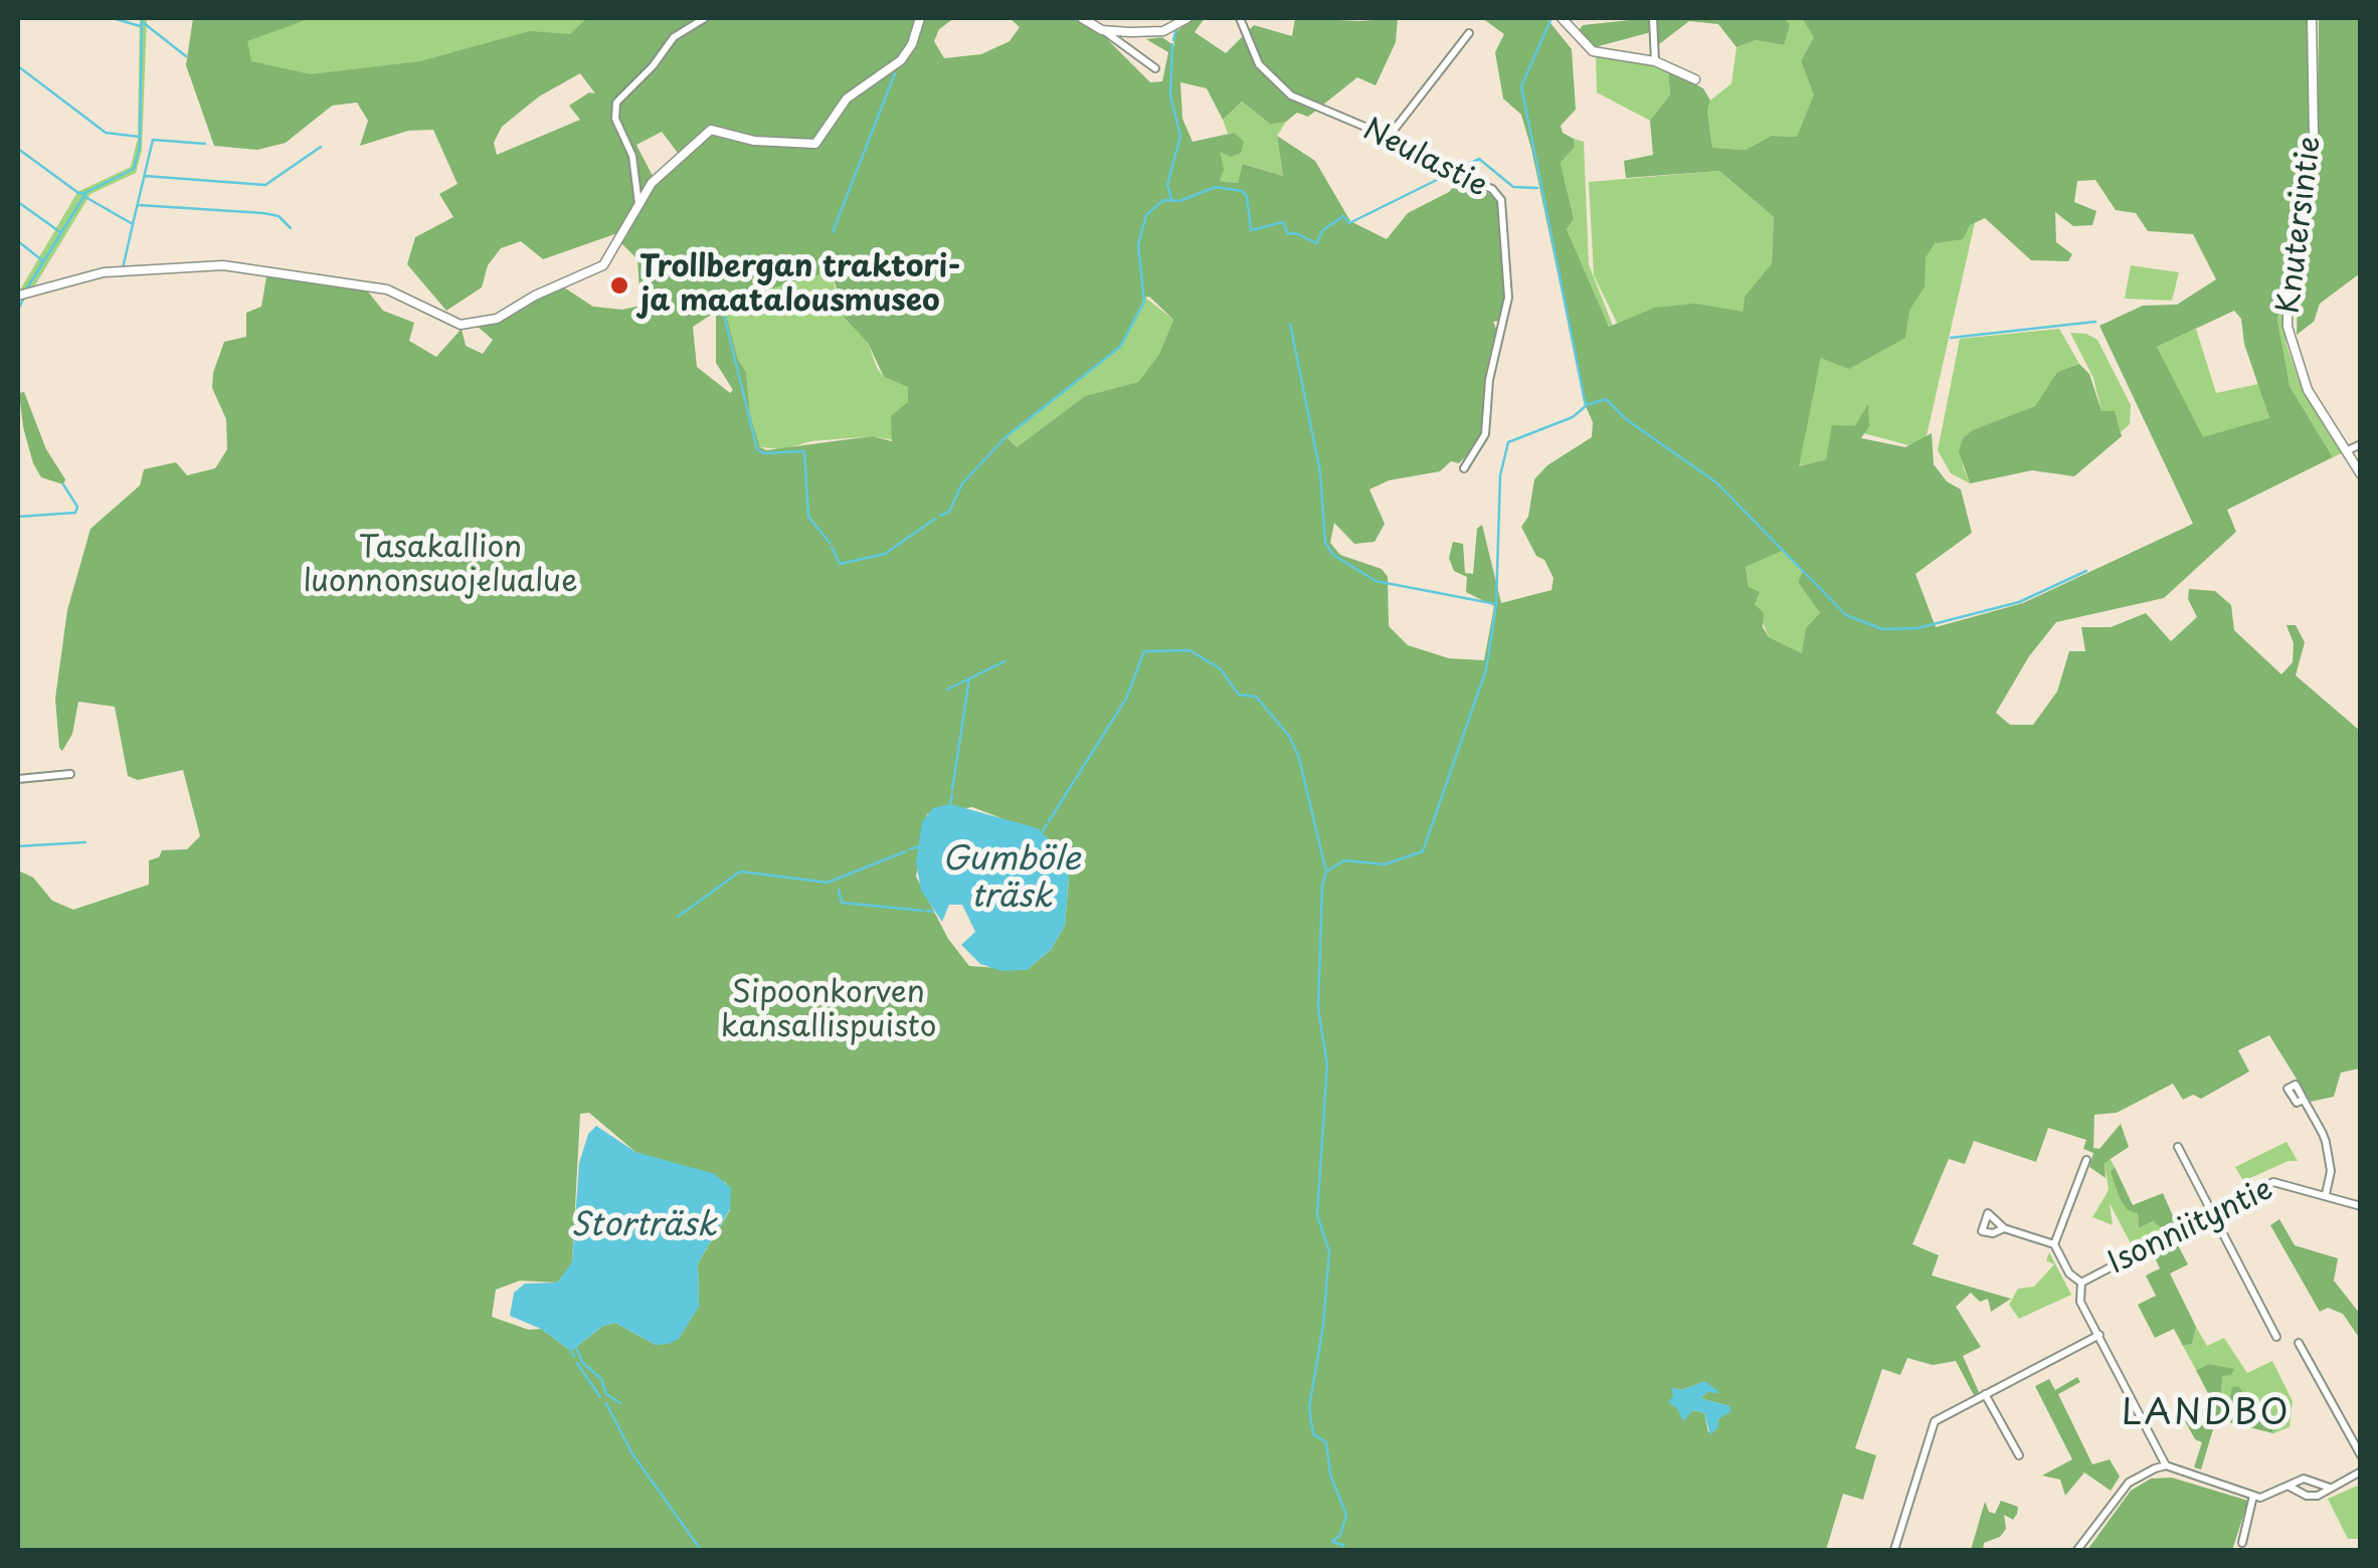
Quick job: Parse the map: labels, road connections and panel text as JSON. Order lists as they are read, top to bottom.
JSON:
{
  "streets": {
    "street": ["Neulastie", "Knutersintie", "Isonniityntie"]
  },
  "districts": ["LANDBO"],
  "water": ["Gumböle träsk", "Storträsk"],
  "parks": ["Tasakallion luonnonsuojelualue", "Sipoonkorven kansallispuisto"],
  "places": ["Trollbergan traktori- ja maatalousmuseo"]
}
